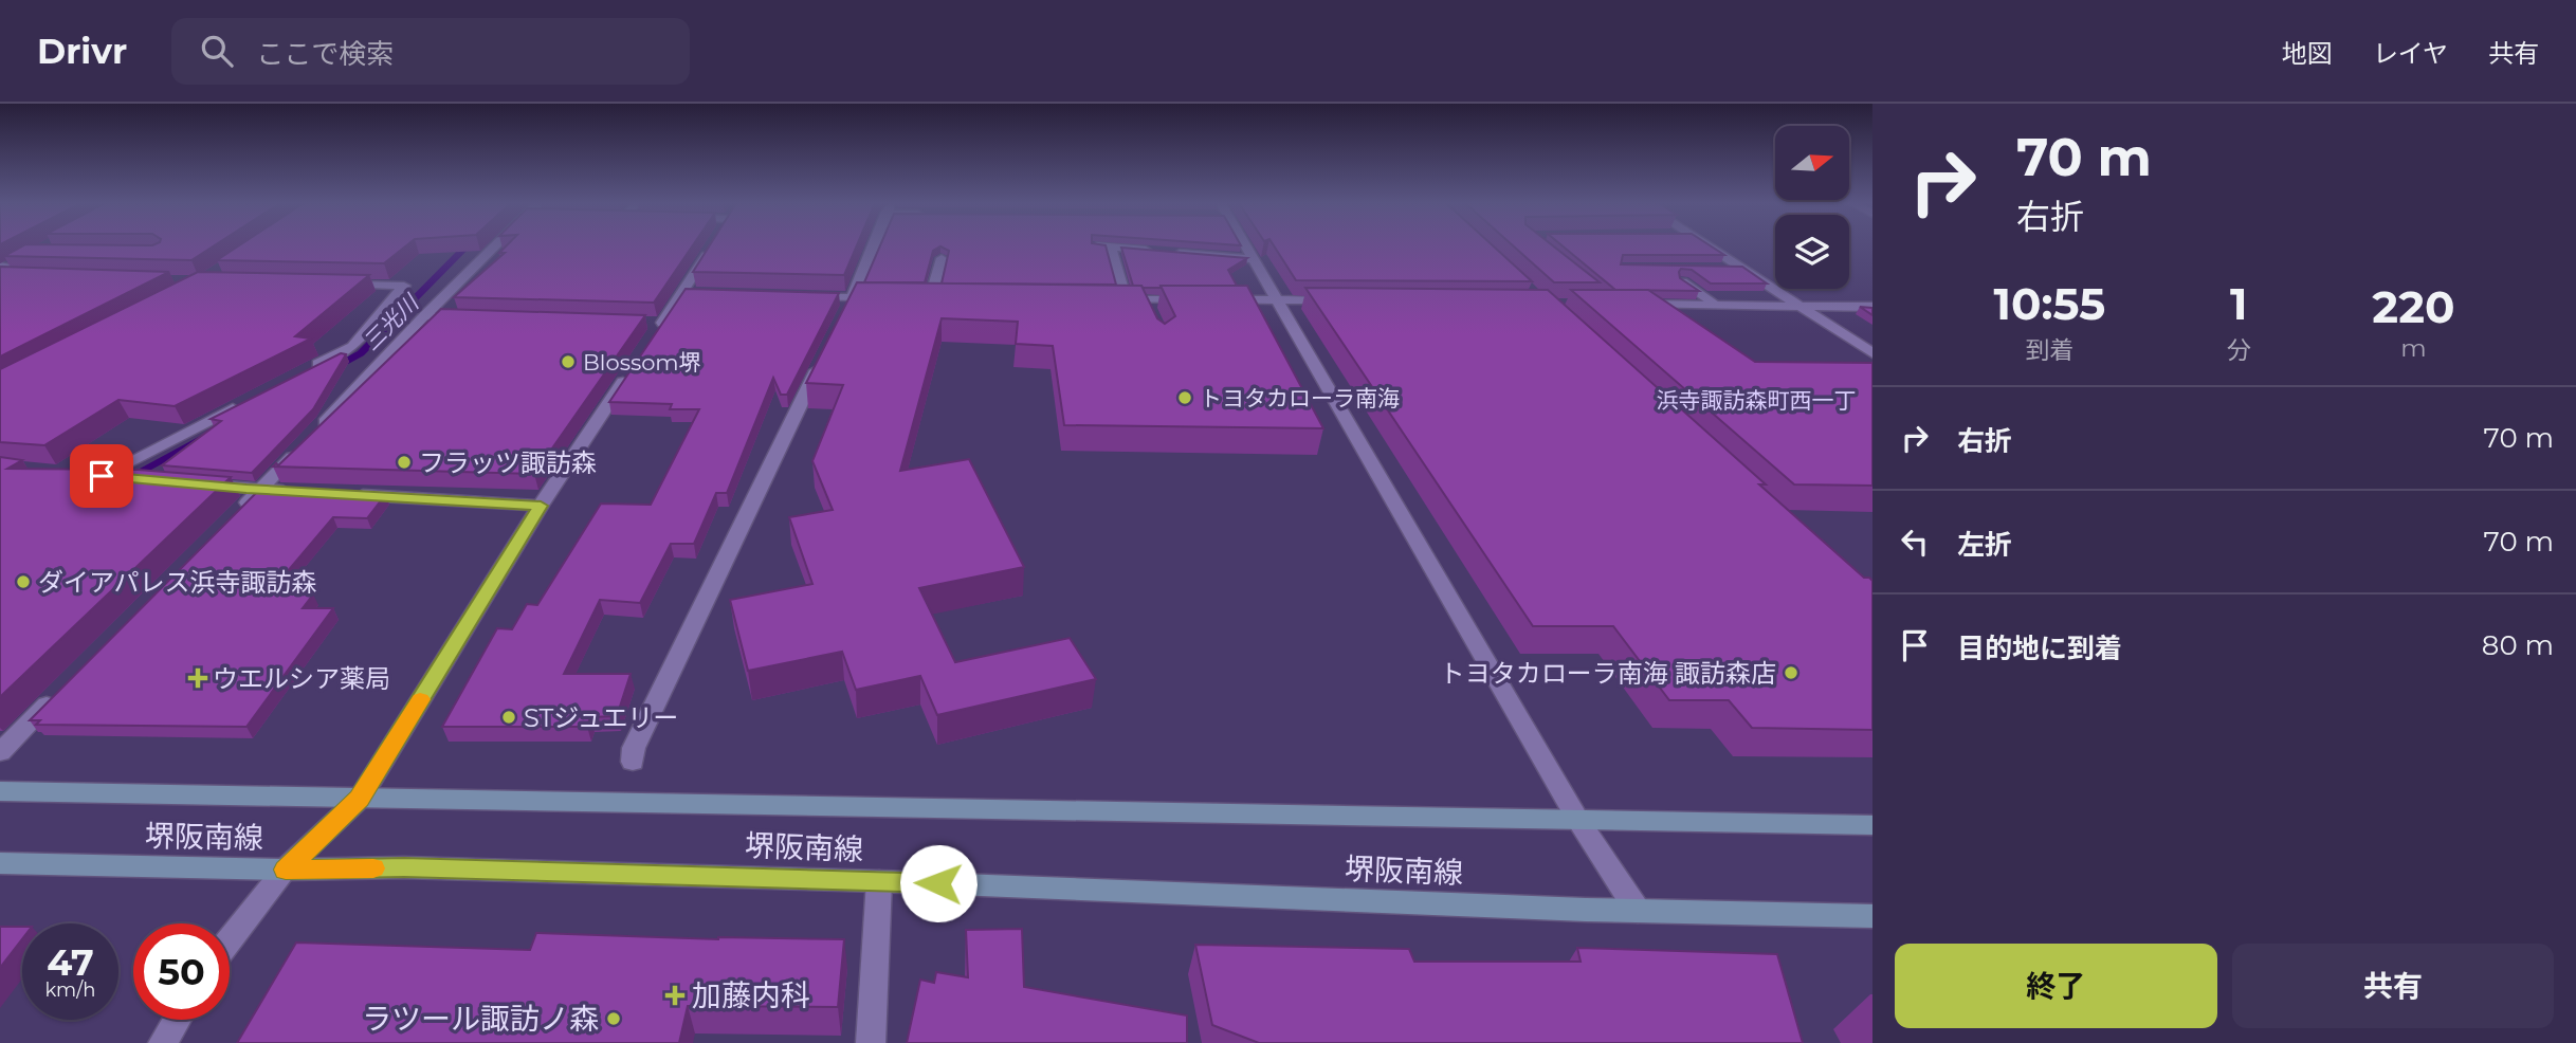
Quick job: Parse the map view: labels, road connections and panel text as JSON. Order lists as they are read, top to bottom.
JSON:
{
  "streets": {
    "main road": ["堺阪南線"]
  },
  "districts": ["浜寺諏訪森町西一丁"],
  "water": ["三光川"],
  "places": {
    "other": [
      "Blossom堺",
      "トヨタカローラ南海",
      "フラッツ諏訪森",
      "ダイアパレス浜寺諏訪森",
      "トヨタカローラ南海 諏訪森店",
      "STジュエリー",
      "ラツール諏訪ノ森"
    ],
    "health": ["ウエルシア薬局", "加藤内科"]
  },
  "north": "right",
  "page": {
    "header": "Drivr",
    "search": "ここで検索",
    "nav": ["地図", "レイヤ", "共有"],
    "turn": ["70 m", "右折"],
    "eta": [
      "10:55",
      "到着",
      "1",
      "分",
      "220",
      "m"
    ],
    "list": [
      {
        "name": "右折",
        "value": "70 m"
      },
      {
        "name": "左折",
        "value": "70 m"
      },
      {
        "name": "目的地に到着",
        "value": "80 m"
      }
    ],
    "speed": "47 km/h",
    "limit": "50",
    "buttons": ["終了", "共有"]
  }
}
